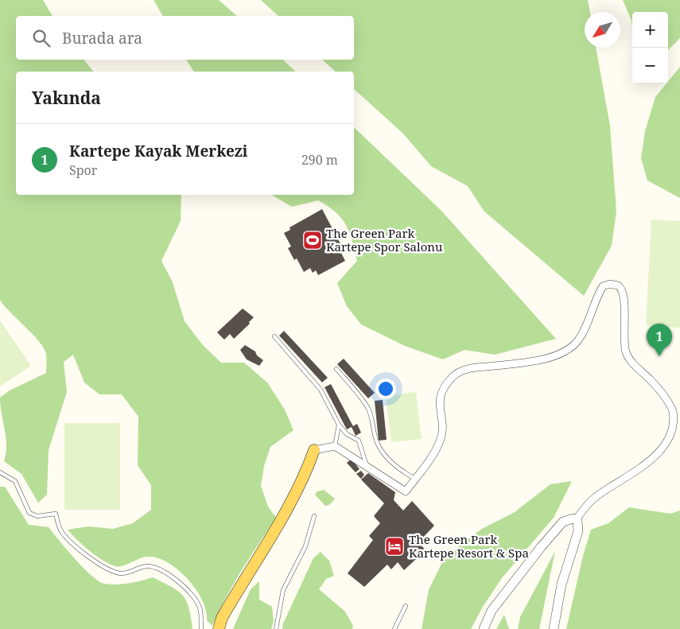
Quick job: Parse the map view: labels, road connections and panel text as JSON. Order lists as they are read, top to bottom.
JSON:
{
  "places": {
    "sports": ["The Green Park Kartepe Spor Salonu"],
    "hotel": ["The Green Park Kartepe Resort & Spa"]
  },
  "north": "bottom left",
  "page": {
    "map_buttons": ["+", "−"],
    "search": "Burada ara",
    "heading": "Yakında",
    "list": [
      {
        "mark": "1",
        "name": "Kartepe Kayak Merkezi",
        "note": "Spor",
        "value": "290 m"
      }
    ],
    "pins": "1"
  }
}
